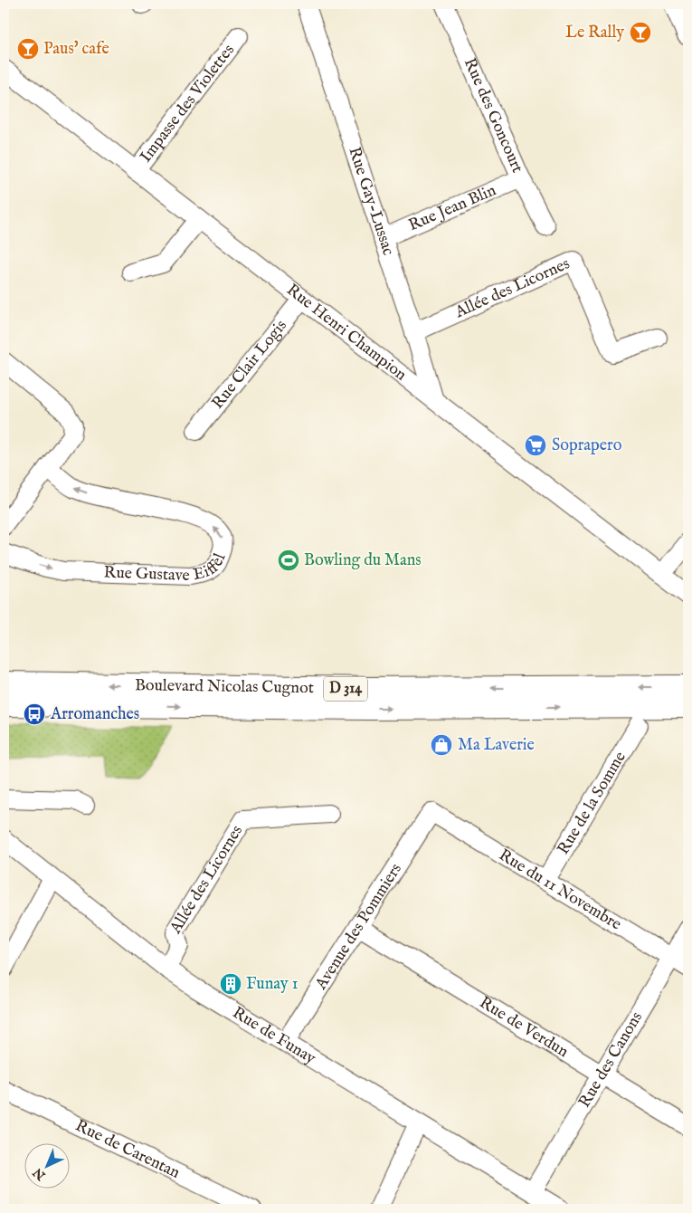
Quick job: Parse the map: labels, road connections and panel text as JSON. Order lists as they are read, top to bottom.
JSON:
{
  "streets": {
    "main road": ["Boulevard Nicolas Cugnot", "D 314"],
    "street": [
      "Impasse des Violettes",
      "Rue des Goncourt",
      "Rue Gay-Lussac",
      "Rue Jean Blin",
      "Allée des Licornes",
      "Rue Henri Champion",
      "Rue Clair Logis",
      "Rue Gustave Eiffel",
      "Rue de la Somme",
      "Rue du 11 Novembre",
      "Avenue des Pommiers",
      "Rue de Verdun",
      "Rue de Funay",
      "Rue des Canons",
      "Rue de Carentan"
    ]
  },
  "crossings": [
    ["Impasse des Violettes", "Rue Henri Champion"],
    ["Rue des Goncourt", "Rue Jean Blin"],
    ["Rue Gay-Lussac", "Rue Jean Blin"],
    ["Rue Gay-Lussac", "Allée des Licornes"],
    ["Rue Gay-Lussac", "Rue Henri Champion"],
    ["Allée des Licornes", "Rue de Funay"],
    ["Rue Henri Champion", "Rue Clair Logis"],
    ["Rue de la Somme", "Rue du 11 Novembre"],
    ["Rue du 11 Novembre", "Avenue des Pommiers"],
    ["Rue du 11 Novembre", "Rue des Canons"],
    ["Avenue des Pommiers", "Rue de Verdun"],
    ["Avenue des Pommiers", "Rue de Funay"],
    ["Rue de Verdun", "Rue des Canons"],
    ["Rue de Funay", "Rue des Canons"]
  ],
  "places": {
    "bar": ["Le Rally", "Paus' cafe"],
    "supermarket": ["Soprapero"],
    "sports": ["Bowling du Mans"],
    "bus stop": ["Arromanches"],
    "shop": ["Ma Laverie"],
    "building": ["Funay 1"]
  },
  "north": "bottom left"
}
